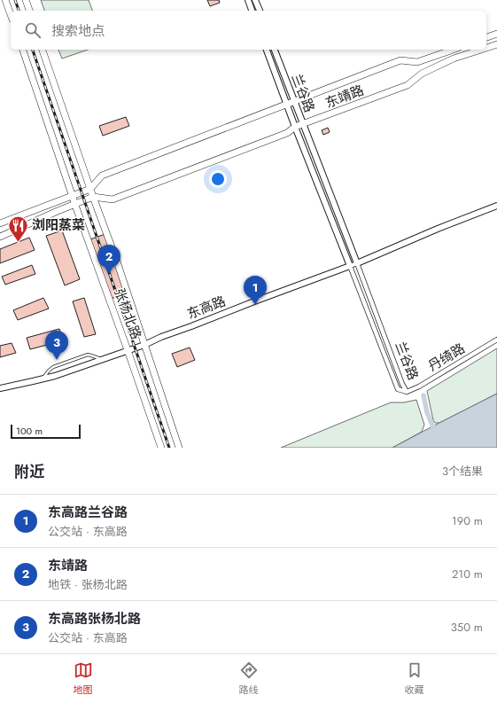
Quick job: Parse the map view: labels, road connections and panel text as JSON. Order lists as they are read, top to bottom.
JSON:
{
  "streets": {
    "main road": ["东靖路", "张杨北路"],
    "street": ["兰谷路", "东高路", "丹绮路"]
  },
  "crossings": [
    ["兰谷路", "东靖路"],
    ["兰谷路", "东高路"],
    ["兰谷路", "丹绮路"],
    ["东靖路", "张杨北路"],
    ["东高路", "张杨北路"]
  ],
  "places": {
    "restaurant": ["浏阳蒸菜"]
  },
  "scale_bar": "100 m",
  "page": {
    "search": "搜索地点",
    "pins": ["2", "1", "3"],
    "scale": "100 m",
    "heading": ["附近", "3个结果"],
    "list": [
      {
        "mark": "1",
        "name": "东高路兰谷路",
        "note": "公交站 · 东高路",
        "value": "190 m"
      },
      {
        "mark": "2",
        "name": "东靖路",
        "note": "地铁 · 张杨北路",
        "value": "210 m"
      },
      {
        "mark": "3",
        "name": "东高路张杨北路",
        "note": "公交站 · 东高路",
        "value": "350 m"
      }
    ],
    "nav": ["地图", "路线", "收藏"]
  }
}
